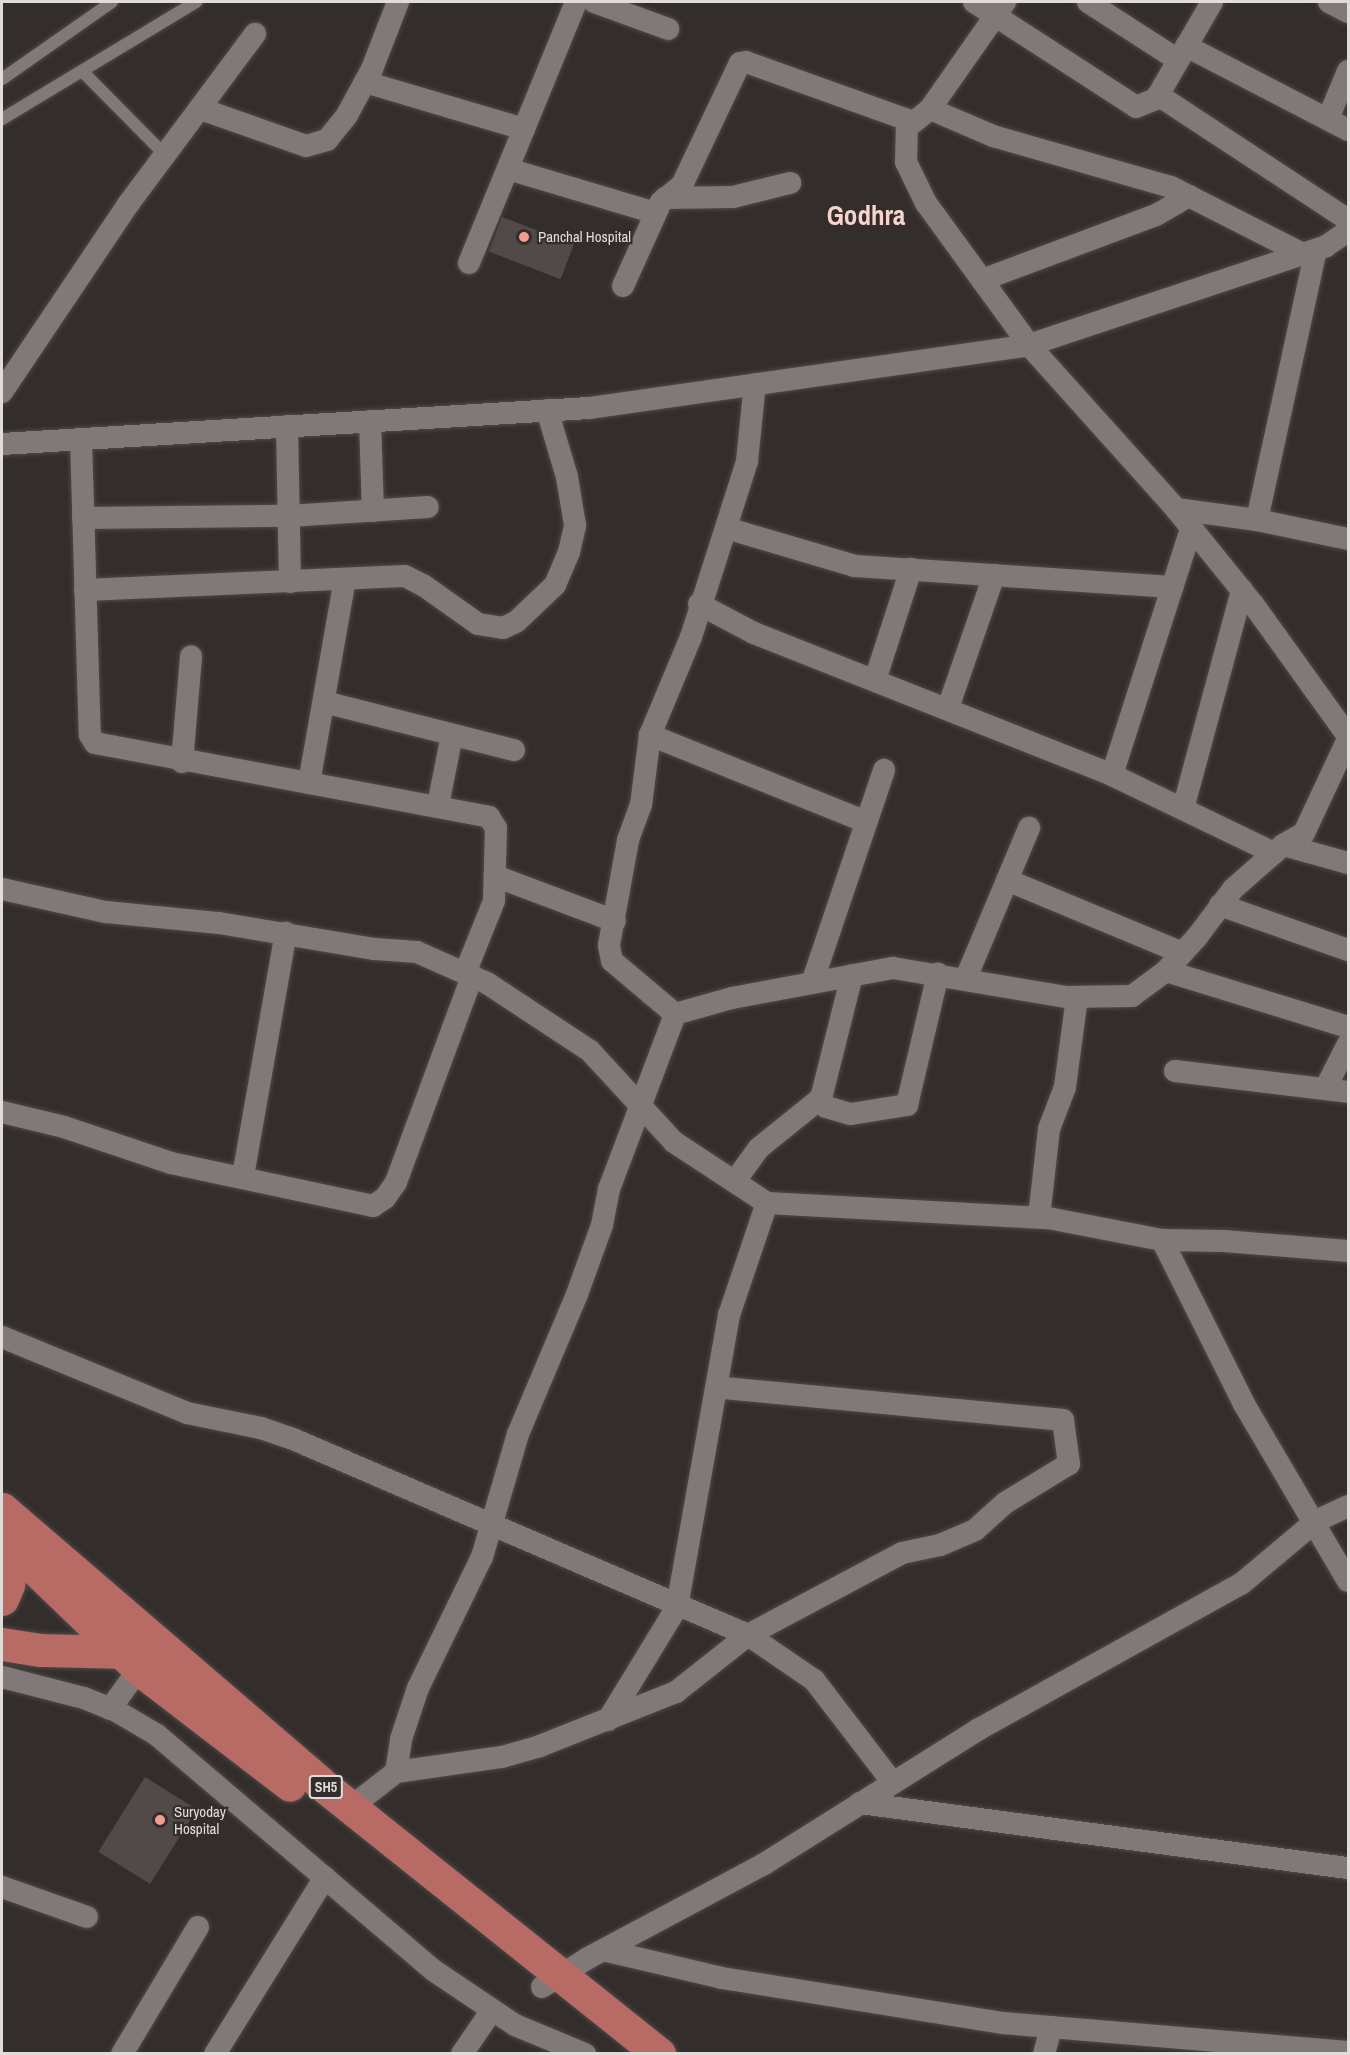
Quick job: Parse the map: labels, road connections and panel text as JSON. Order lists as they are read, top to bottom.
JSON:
{
  "streets": {
    "main road": ["SH5"]
  },
  "districts": ["Godhra"],
  "places": ["Panchal Hospital", "Suryoday Hospital"]
}
